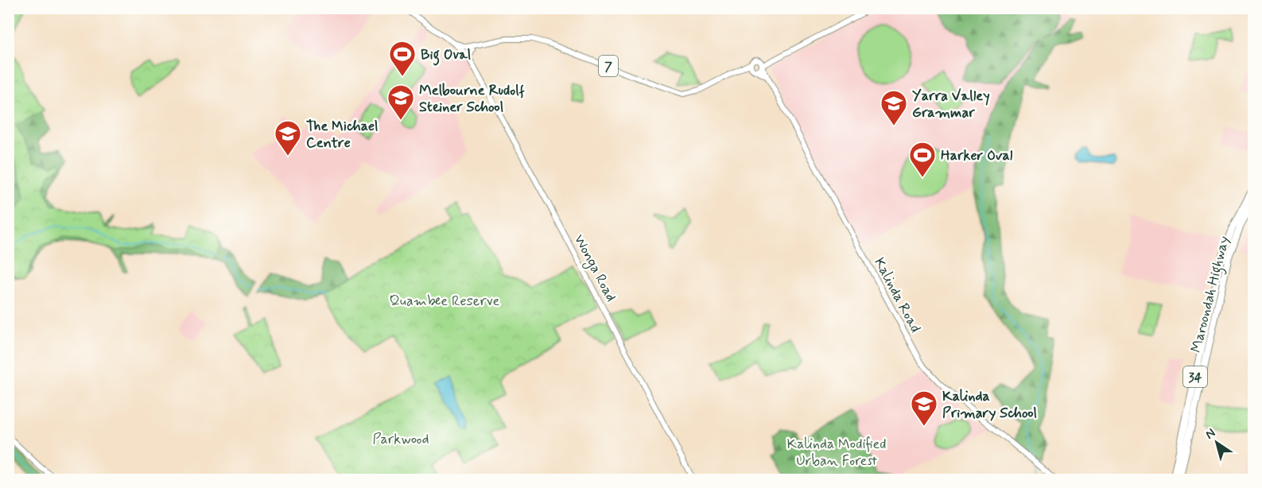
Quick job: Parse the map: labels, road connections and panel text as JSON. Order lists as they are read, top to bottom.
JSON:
{
  "streets": {
    "highway": ["Maroondah Highway", "34"],
    "main road": ["7", "Wonga Road", "Kalinda Road"]
  },
  "crossings": [
    ["7", "Wonga Road"],
    ["7", "Kalinda Road"]
  ],
  "parks": ["Quambee Reserve", "Parkwood", "Kalinda Modified Urban Forest"],
  "places": {
    "sports": ["Big Oval", "Harker Oval"],
    "school or university": [
      "Melbourne Rudolf Steiner School",
      "Yarra Valley Grammar",
      "The Michael Centre",
      "Kalinda Primary School"
    ]
  },
  "north": "top left"
}
